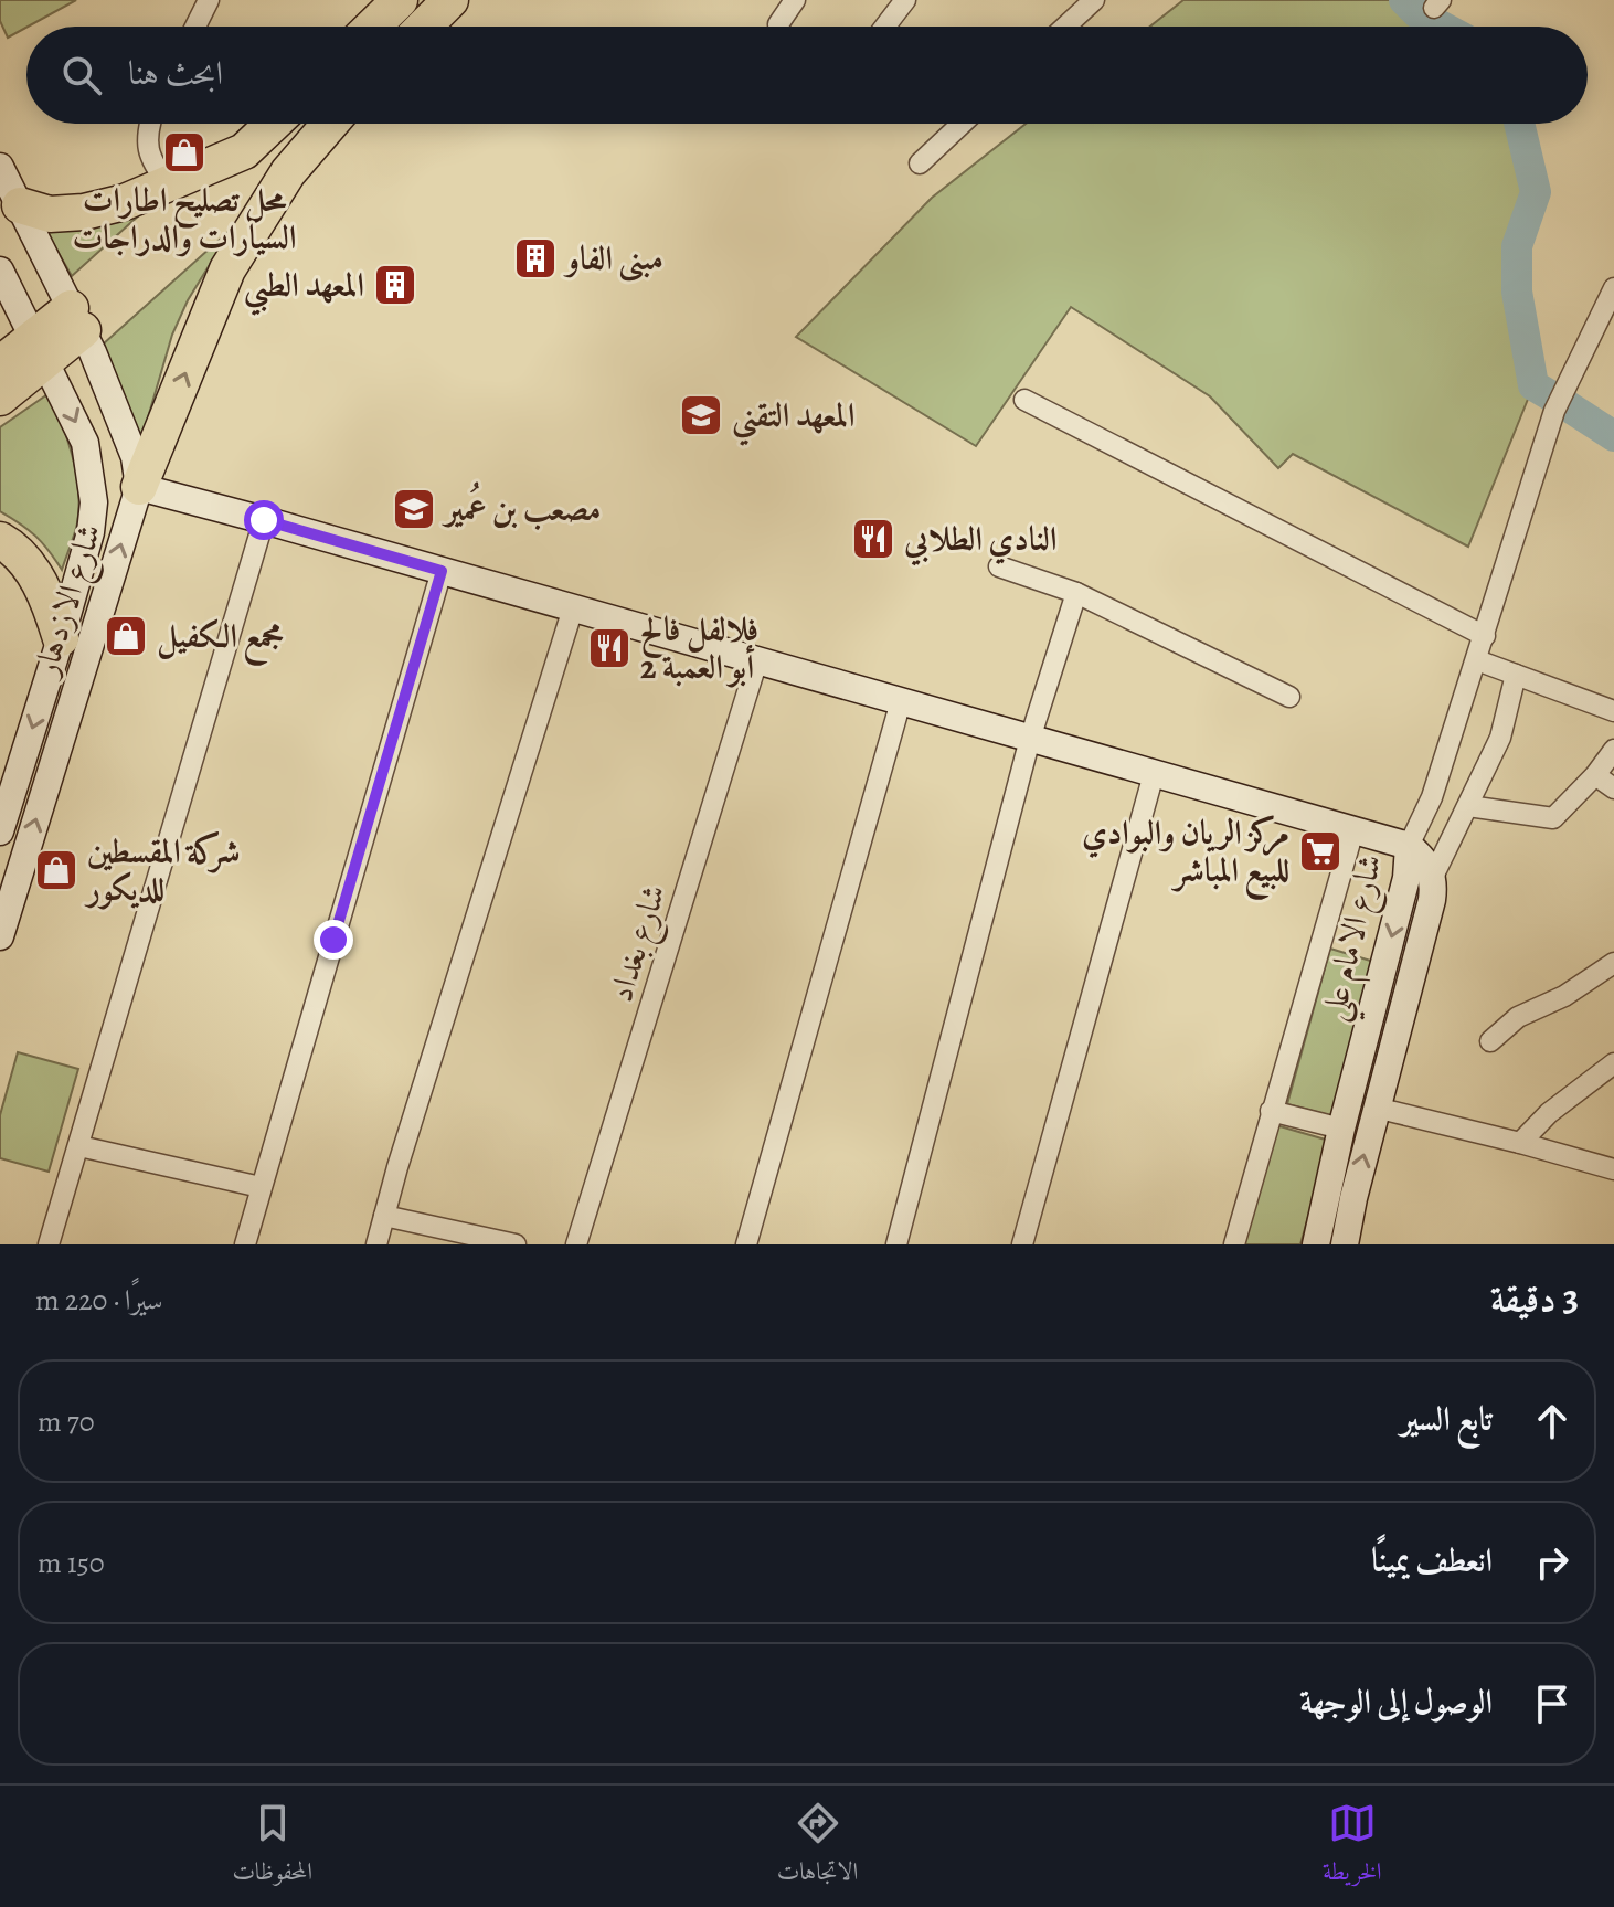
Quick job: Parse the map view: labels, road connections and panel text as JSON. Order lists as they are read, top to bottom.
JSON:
{
  "streets": {
    "street": ["شارع الازدهار", "شارع الامام علي", "شارع بغداد"]
  },
  "places": {
    "shop": ["محل تصليح اطارات السيارات والدراجات", "مجمع الكفيل", "شركة المقسطين للديكور"],
    "building": ["مبنى الفاو", "المعهد الطبي"],
    "school or university": ["المعهد التقني", "مصعب بن عُمير"],
    "restaurant": ["النادي الطلابي", "فلالفل فالح أبو العمبة 2"],
    "supermarket": ["مركز الريان والبوادي للبيع المباشر"]
  },
  "page": {
    "search": "ابحث هنا",
    "heading": ["3 دقيقة", "سيرًا · 220 m"],
    "list": [
      ["تابع السير", "70 m"],
      ["انعطف يمينًا", "150 m"],
      "الوصول إلى الوجهة"
    ],
    "nav": ["الخريطة", "الاتجاهات", "المحفوظات"]
  }
}
